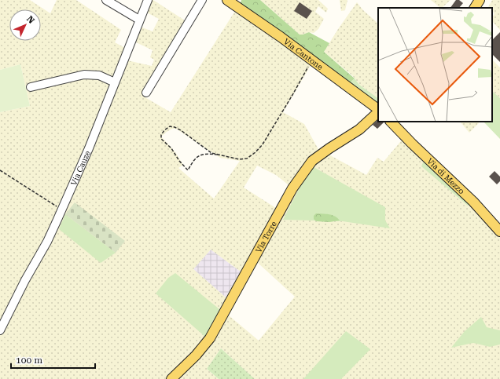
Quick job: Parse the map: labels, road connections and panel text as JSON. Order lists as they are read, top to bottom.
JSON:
{
  "streets": {
    "main road": ["Via Cantone", "Via di Mezzo", "Via Torre"],
    "street": ["Via Cauze"]
  },
  "scale_bar": "100 m",
  "north": "top right"
}
